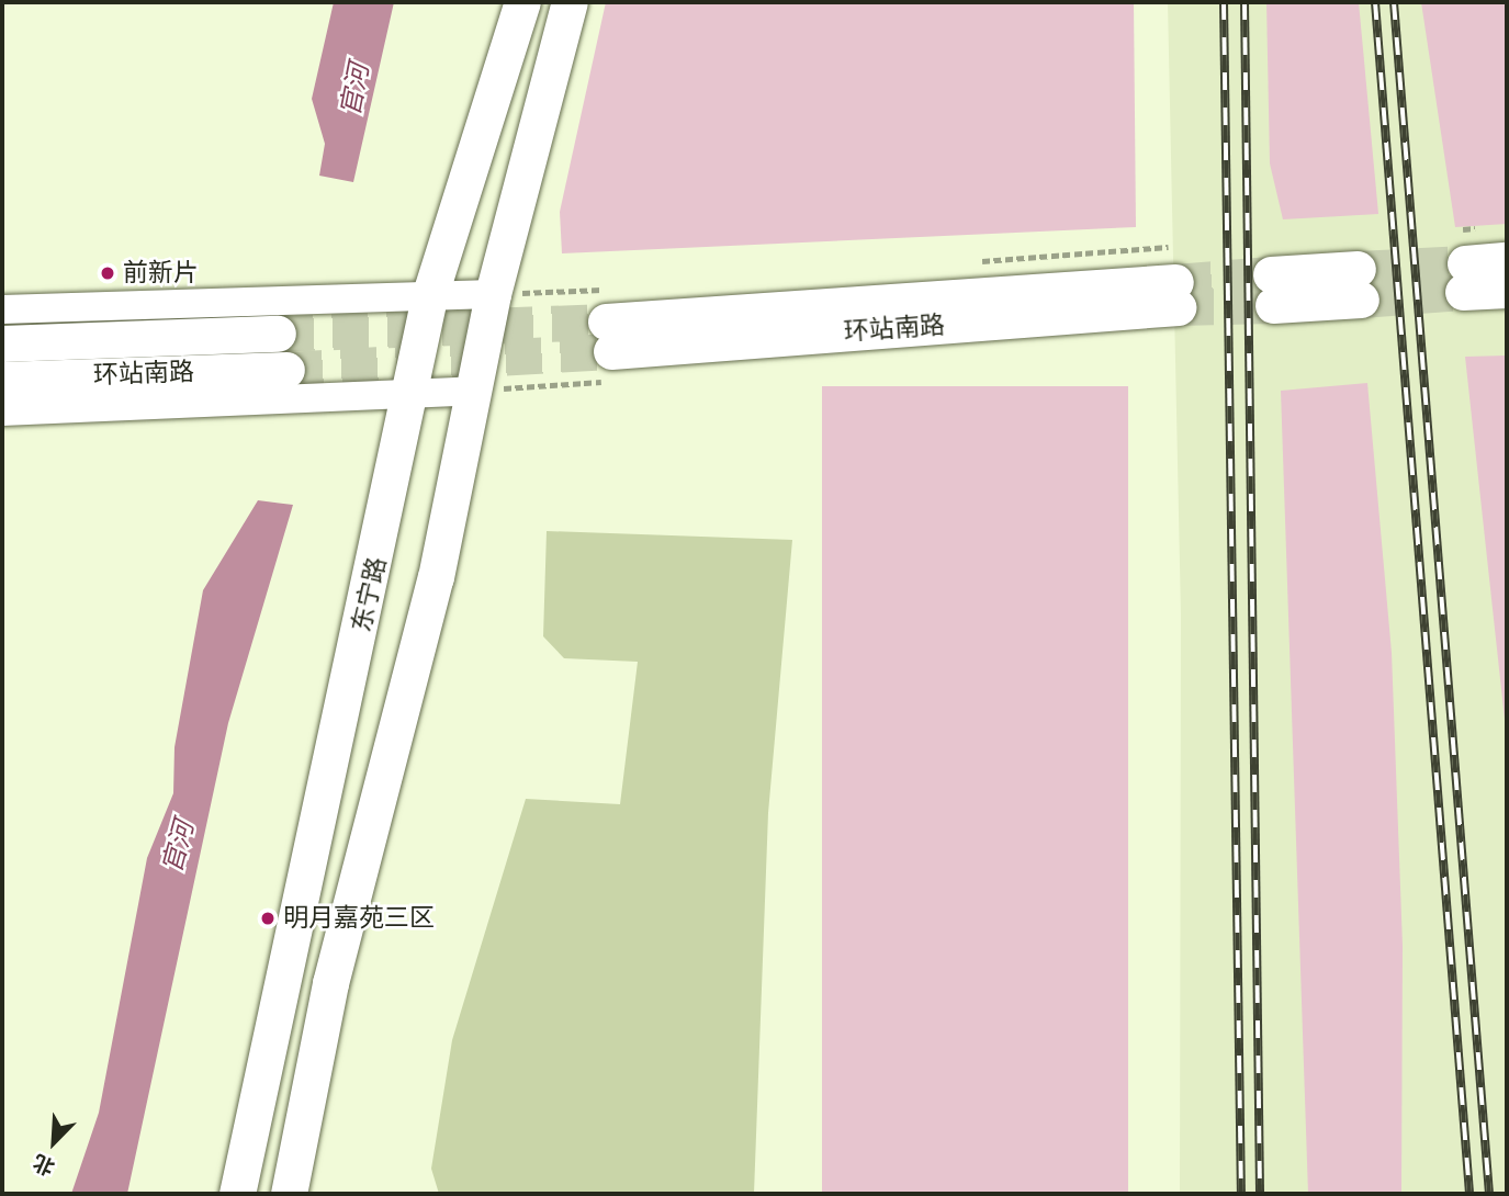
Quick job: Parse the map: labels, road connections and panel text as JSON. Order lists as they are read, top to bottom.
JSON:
{
  "streets": {
    "main road": ["环站南路", "东宁路"]
  },
  "water": ["官河"],
  "places": ["前新片", "明月嘉苑三区"],
  "north": "bottom left"
}
